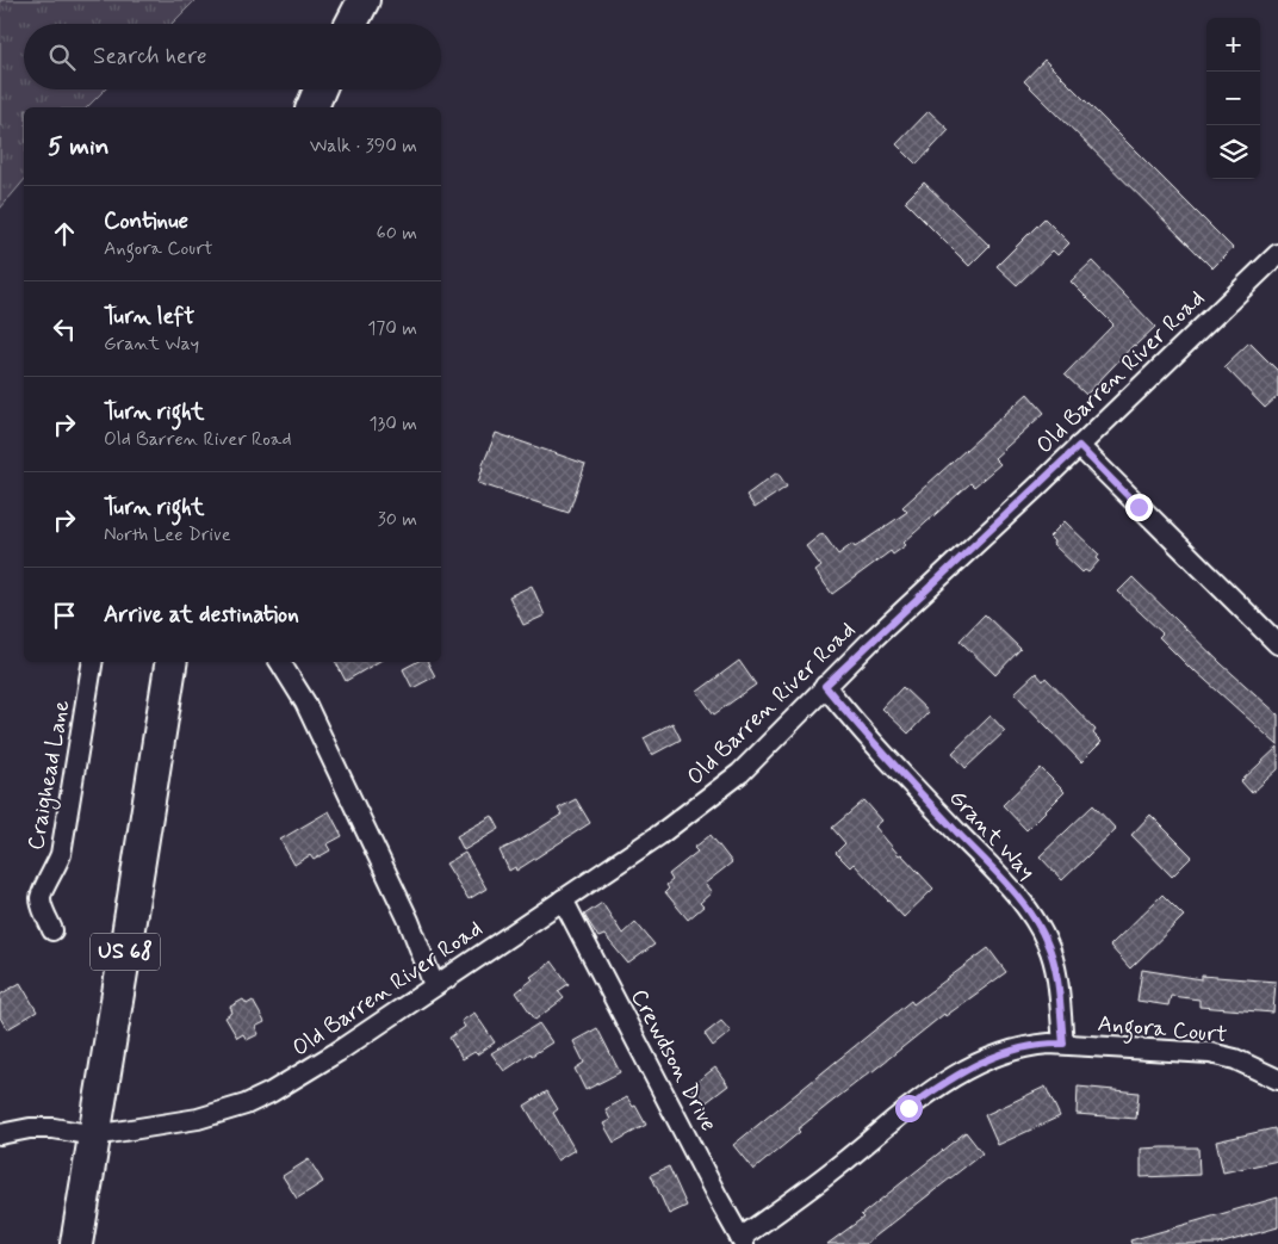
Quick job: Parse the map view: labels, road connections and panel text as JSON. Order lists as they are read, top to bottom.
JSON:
{
  "streets": {
    "main road": ["US 68"],
    "street": [
      "Old Barren River Road",
      "Craighead Lane",
      "Grant Way",
      "Angora Court",
      "Crewdson Drive"
    ]
  },
  "crossings": [
    ["Old Barren River Road", "Grant Way"],
    ["Old Barren River Road", "US 68"],
    ["Old Barren River Road", "Crewdson Drive"],
    ["Grant Way", "Angora Court"],
    ["Angora Court", "Crewdson Drive"]
  ],
  "page": {
    "map_buttons": ["+", "−"],
    "search": "Search here",
    "heading": ["5 min", "Walk · 390 m"],
    "list": [
      ["Continue", "Angora Court", "60 m"],
      ["Turn left", "Grant Way", "170 m"],
      ["Turn right", "Old Barren River Road", "130 m"],
      ["Turn right", "North Lee Drive", "30 m"],
      "Arrive at destination"
    ]
  }
}
